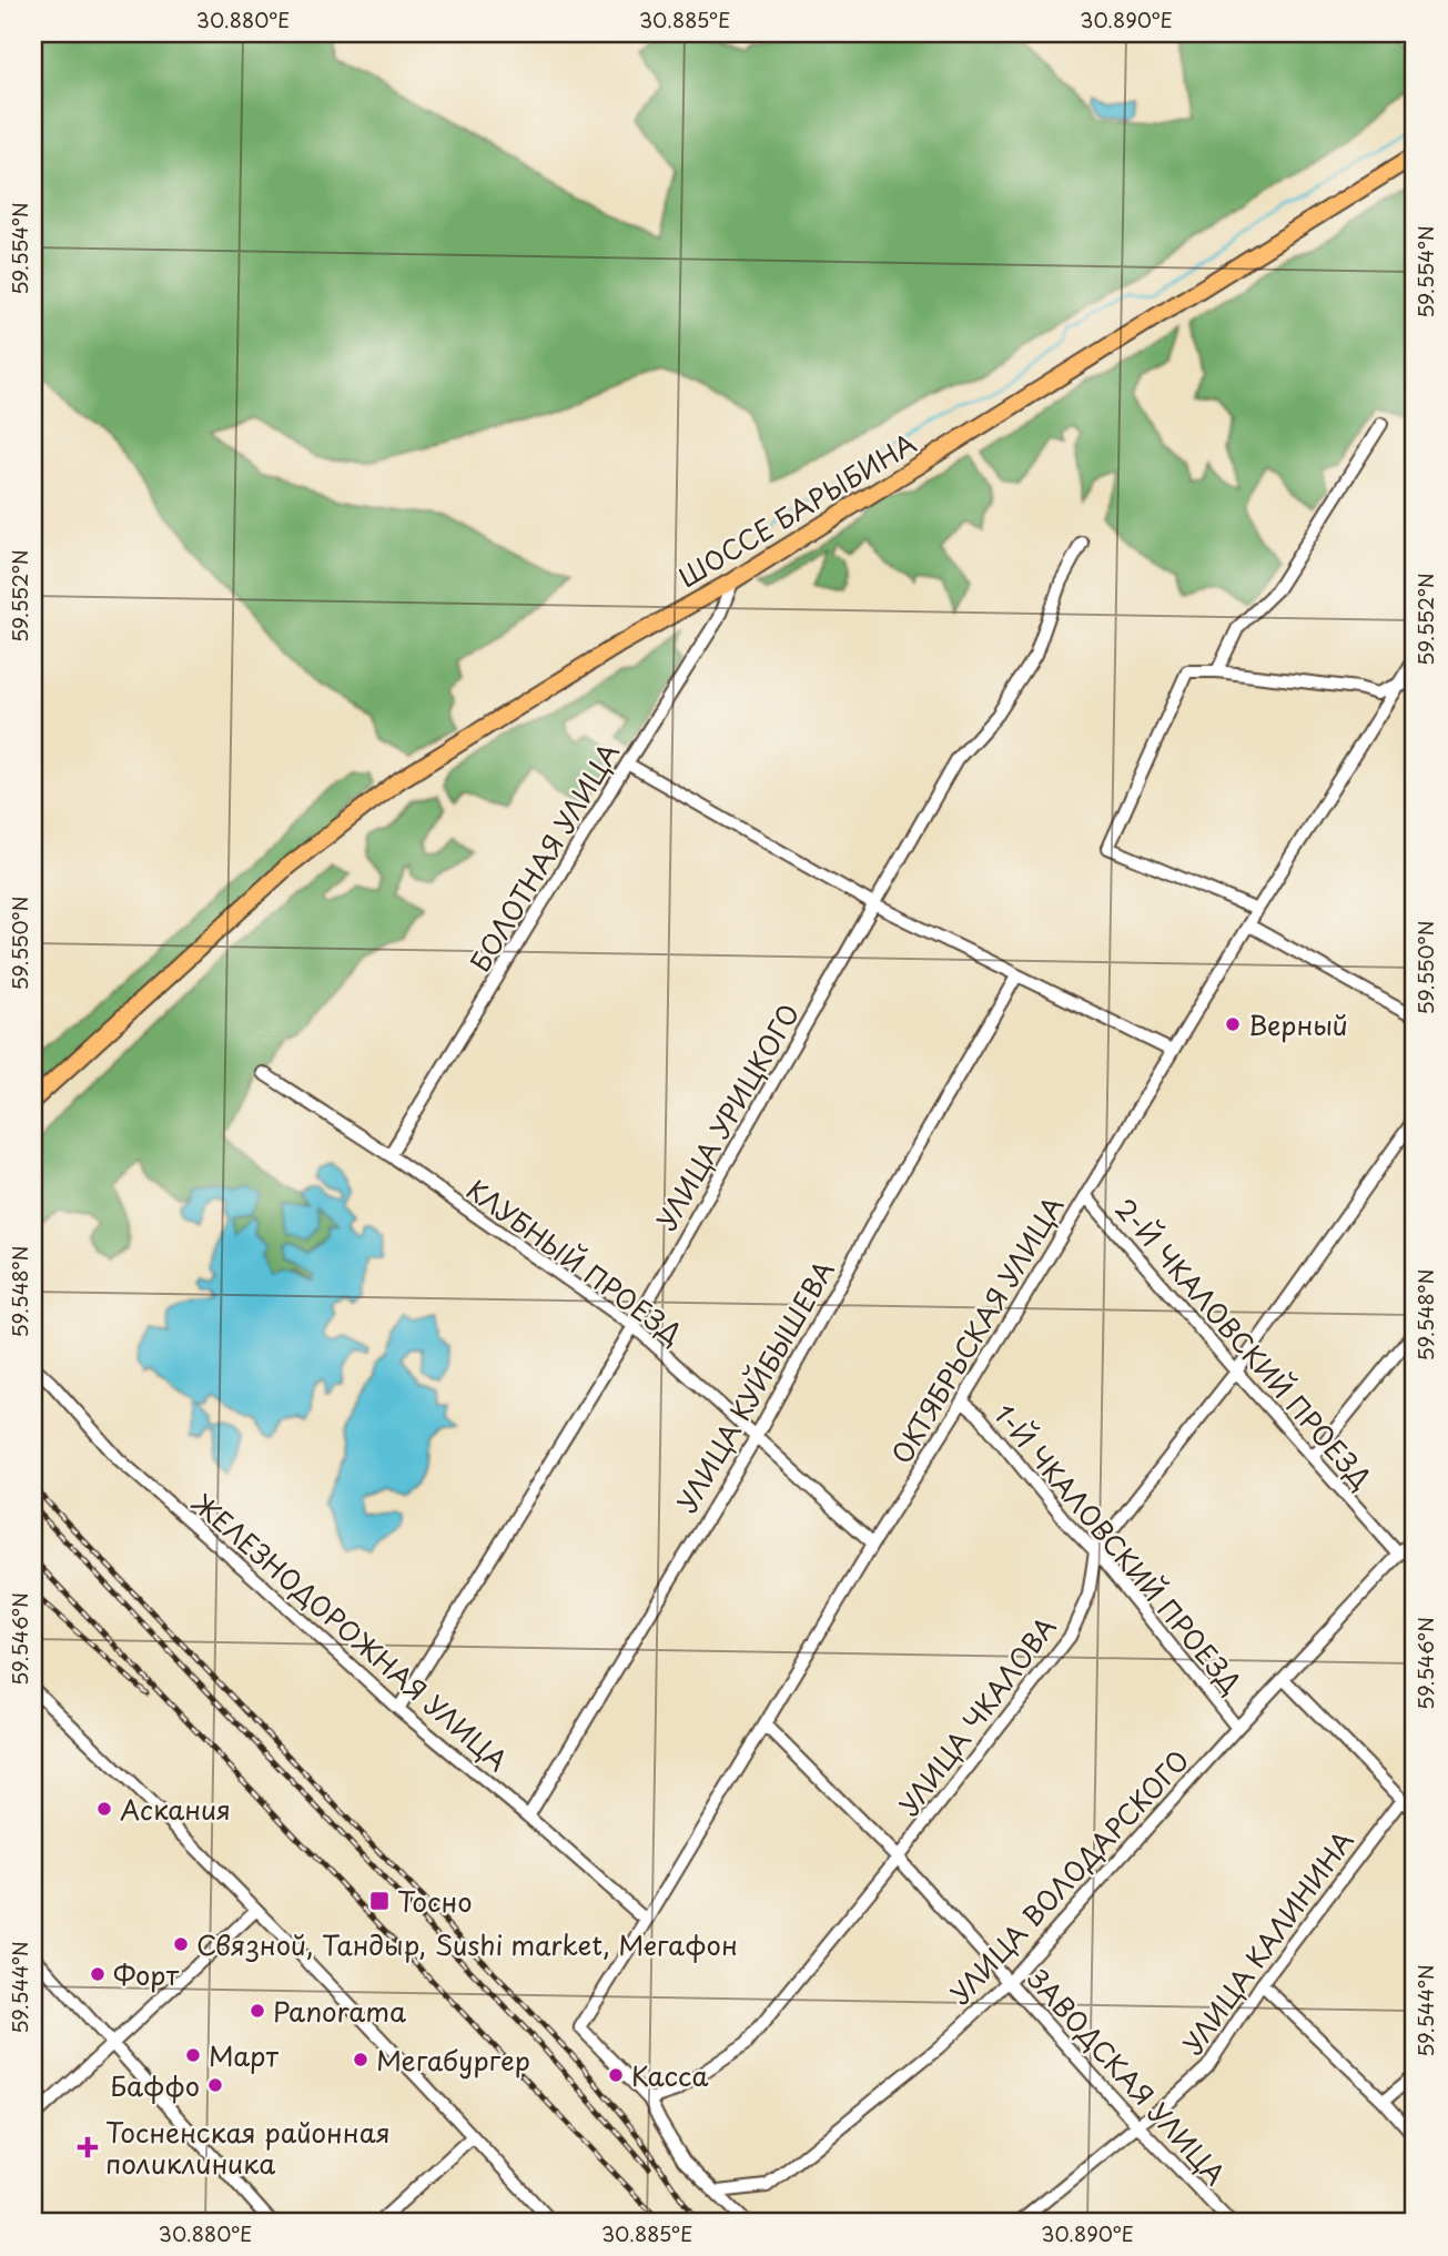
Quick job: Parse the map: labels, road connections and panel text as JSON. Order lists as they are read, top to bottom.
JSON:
{
  "streets": {
    "main road": ["ШОССЕ БАРЫБИНА"],
    "street": [
      "БОЛОТНАЯ УЛИЦА",
      "УЛИЦА УРИЦКОГО",
      "КЛУБНЫЙ ПРОЕЗД",
      "ОКТЯБРЬСКАЯ УЛИЦА",
      "2-Й ЧКАЛОВСКИЙ ПРОЕЗД",
      "УЛИЦА КУЙБЫШЕВА",
      "1-Й ЧКАЛОВСКИЙ ПРОЕЗД",
      "ЖЕЛЕЗНОДОРОЖНАЯ УЛИЦА",
      "УЛИЦА ЧКАЛОВА",
      "УЛИЦА ВОЛОДАРСКОГО",
      "УЛИЦА КАЛИНИНА",
      "ЗАВОДСКАЯ УЛИЦА"
    ]
  },
  "crossings": [
    ["ШОССЕ БАРЫБИНА", "БОЛОТНАЯ УЛИЦА"],
    ["БОЛОТНАЯ УЛИЦА", "КЛУБНЫЙ ПРОЕЗД"],
    ["УЛИЦА УРИЦКОГО", "КЛУБНЫЙ ПРОЕЗД"],
    ["УЛИЦА УРИЦКОГО", "ЖЕЛЕЗНОДОРОЖНАЯ УЛИЦА"],
    ["КЛУБНЫЙ ПРОЕЗД", "ОКТЯБРЬСКАЯ УЛИЦА"],
    ["КЛУБНЫЙ ПРОЕЗД", "УЛИЦА КУЙБЫШЕВА"],
    ["ОКТЯБРЬСКАЯ УЛИЦА", "2-Й ЧКАЛОВСКИЙ ПРОЕЗД"],
    ["ОКТЯБРЬСКАЯ УЛИЦА", "1-Й ЧКАЛОВСКИЙ ПРОЕЗД"],
    ["ОКТЯБРЬСКАЯ УЛИЦА", "ЖЕЛЕЗНОДОРОЖНАЯ УЛИЦА"],
    ["ОКТЯБРЬСКАЯ УЛИЦА", "УЛИЦА ЧКАЛОВА"],
    ["ОКТЯБРЬСКАЯ УЛИЦА", "ЗАВОДСКАЯ УЛИЦА"],
    ["2-Й ЧКАЛОВСКИЙ ПРОЕЗД", "УЛИЦА ЧКАЛОВА"],
    ["2-Й ЧКАЛОВСКИЙ ПРОЕЗД", "УЛИЦА ВОЛОДАРСКОГО"],
    ["УЛИЦА КУЙБЫШЕВА", "ЖЕЛЕЗНОДОРОЖНАЯ УЛИЦА"],
    ["1-Й ЧКАЛОВСКИЙ ПРОЕЗД", "УЛИЦА ЧКАЛОВА"],
    ["1-Й ЧКАЛОВСКИЙ ПРОЕЗД", "УЛИЦА ВОЛОДАРСКОГО"],
    ["УЛИЦА ЧКАЛОВА", "ЗАВОДСКАЯ УЛИЦА"],
    ["УЛИЦА ВОЛОДАРСКОГО", "ЗАВОДСКАЯ УЛИЦА"],
    ["УЛИЦА КАЛИНИНА", "ЗАВОДСКАЯ УЛИЦА"]
  ],
  "places": {
    "other": [
      "Верный",
      "Аскания",
      "Связной, Тандыр, Sushi market, Мегафон",
      "Форт",
      "Panorama",
      "Март",
      "Мегабургер",
      "Касса",
      "Баффо"
    ],
    "transit": ["Тосно"],
    "health": ["Тосненская районная поликлиника"]
  },
  "coordinates": [
    "30.880°E",
    "30.885°E",
    "30.890°E",
    "59.554°N",
    "59.552°N",
    "59.550°N",
    "59.548°N",
    "59.546°N",
    "59.544°N"
  ]
}
